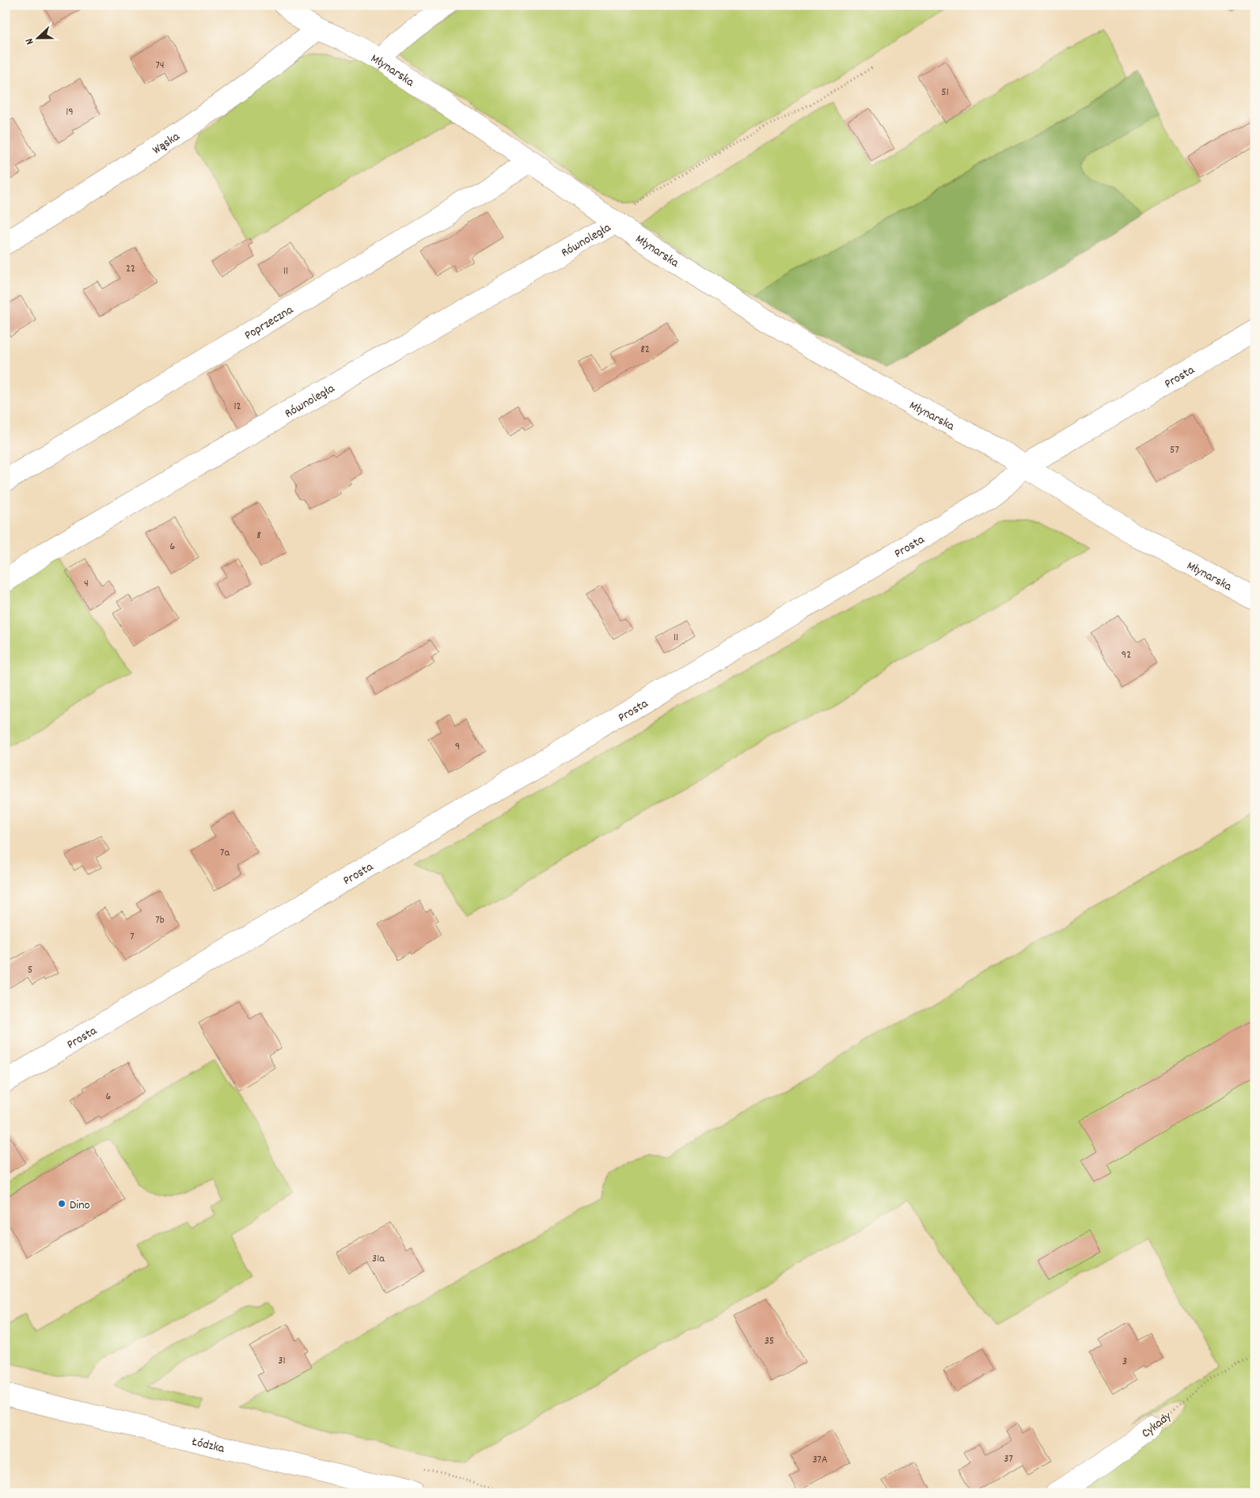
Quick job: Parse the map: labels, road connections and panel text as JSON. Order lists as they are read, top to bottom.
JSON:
{
  "streets": {
    "street": [
      "Młynarska",
      "Wąska",
      "Równoległa",
      "Poprzeczna",
      "Prosta",
      "Cykady",
      "Łódzka"
    ]
  },
  "crossings": [
    ["Młynarska", "Wąska"],
    ["Młynarska", "Równoległa"],
    ["Młynarska", "Poprzeczna"],
    ["Młynarska", "Prosta"]
  ],
  "places": ["Dino"],
  "house_numbers": [
    "74",
    "51",
    "19",
    "22",
    "11",
    "82",
    "12",
    "57",
    "8",
    "6",
    "4",
    "11",
    "92",
    "9",
    "7a",
    "7b",
    "7",
    "5",
    "6",
    "31a",
    "35",
    "31",
    "3",
    "37",
    "37A"
  ],
  "north": "left"
}
